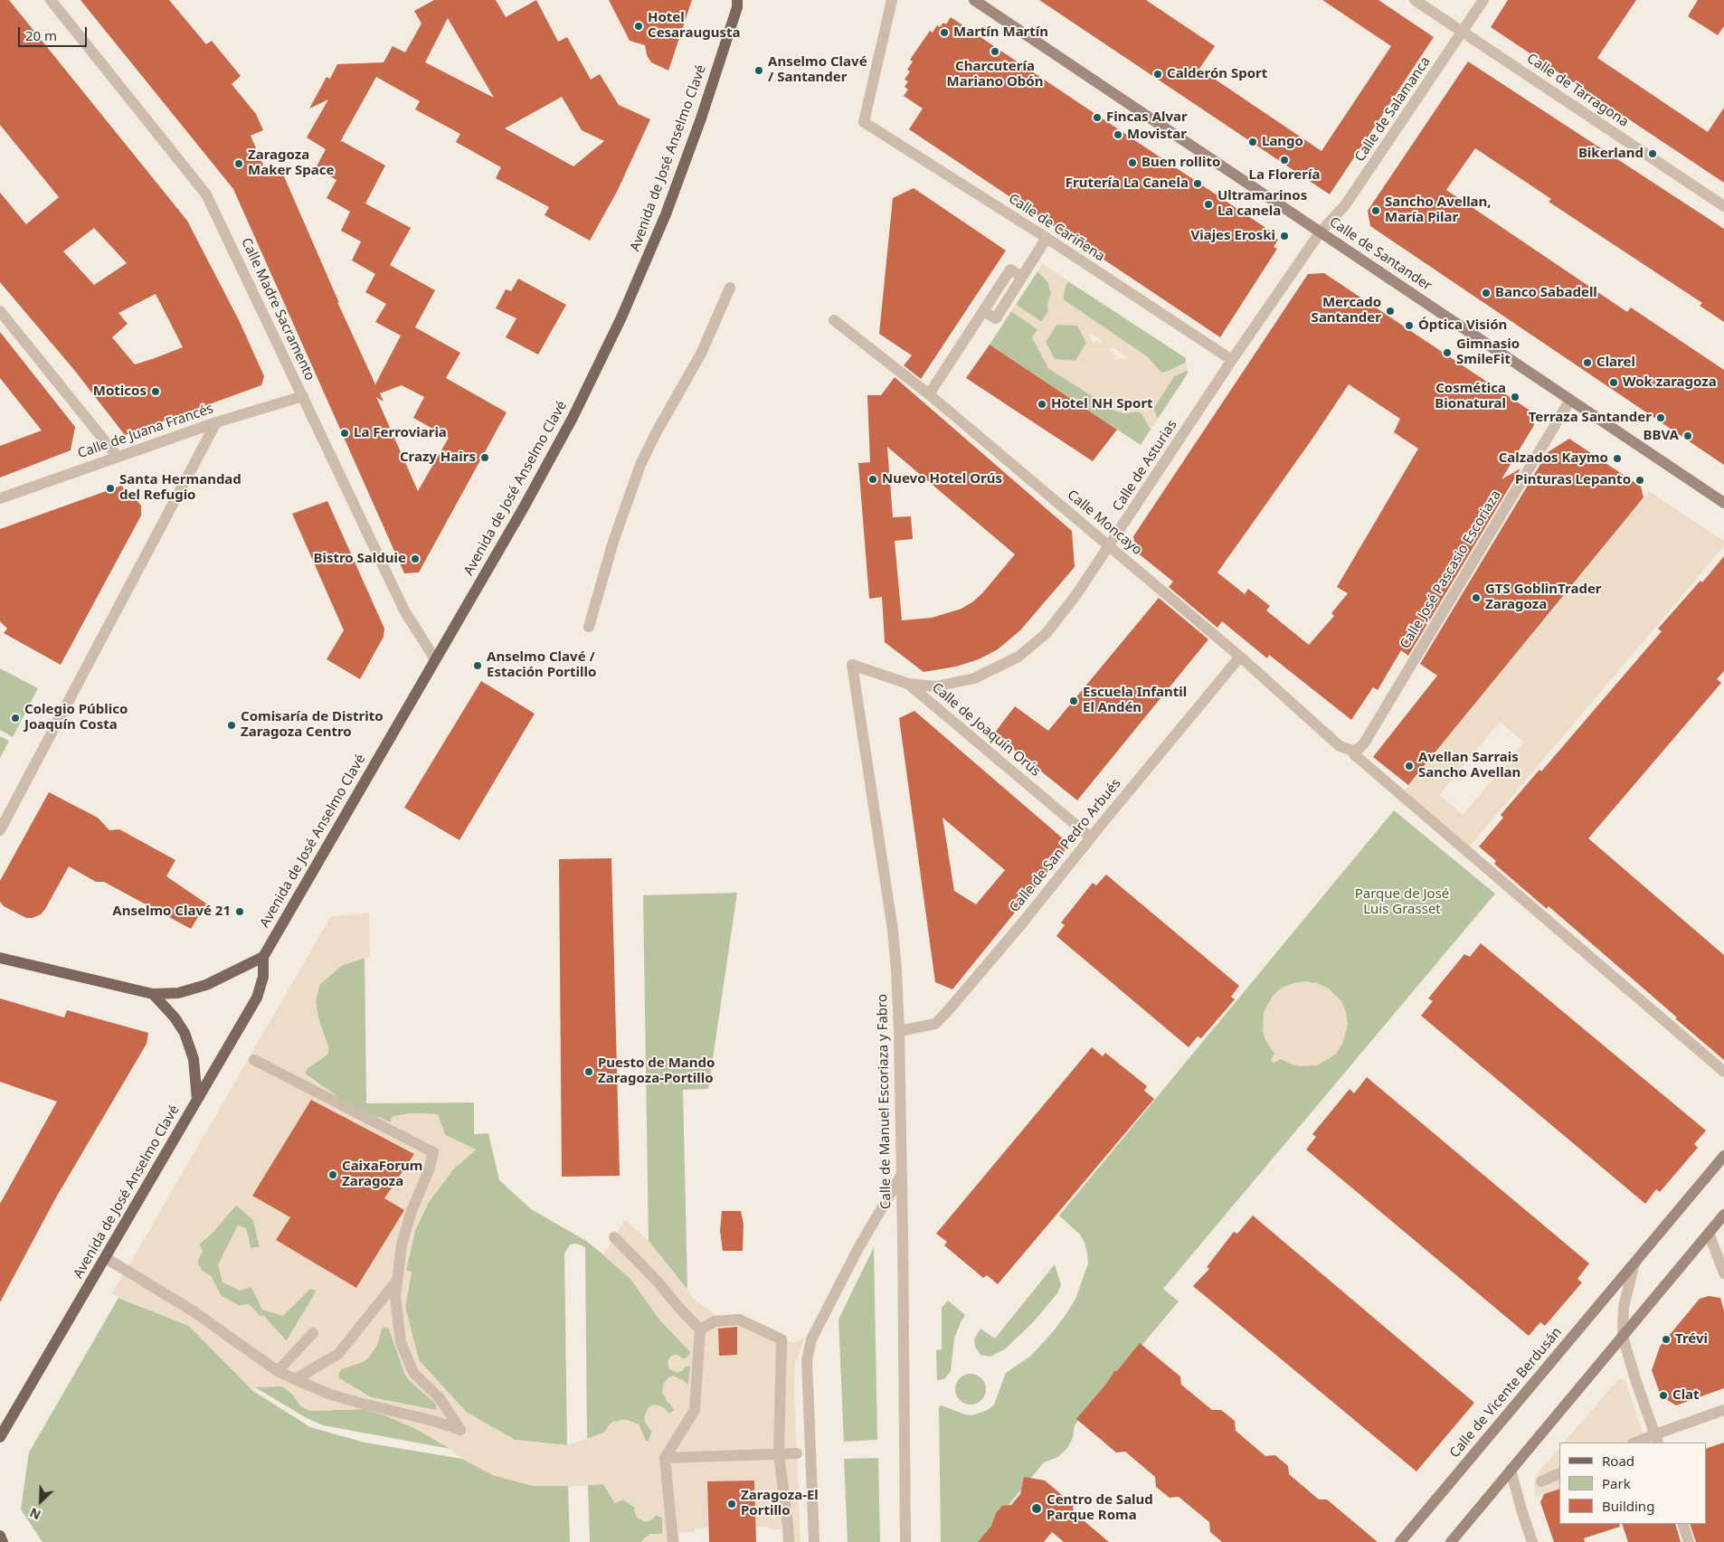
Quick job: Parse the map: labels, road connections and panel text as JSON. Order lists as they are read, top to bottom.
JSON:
{
  "streets": {
    "main road": ["Avenida de José Anselmo Clavé", "Calle de Santander", "Calle de Vicente Berdusán"],
    "street": [
      "Calle de Tarragona",
      "Calle de Salamanca",
      "Calle de Cariñena",
      "Calle Madre Sacramento",
      "Calle de Juana Francés",
      "Calle de Asturias",
      "Calle Moncayo",
      "Calle José Pascasio Escoriaza",
      "Calle de Joaquín Orús",
      "Calle de San Pedro Arbués",
      "Calle de Manuel Escoriaza y Fabro"
    ]
  },
  "crossings": [
    ["Calle de Tarragona", "Calle de Salamanca"],
    ["Calle de Salamanca", "Calle de Santander"],
    ["Calle de Salamanca", "Calle de Asturias"],
    ["Avenida de José Anselmo Clavé", "Calle Madre Sacramento"],
    ["Calle de Cariñena", "Calle de Asturias"],
    ["Calle de Santander", "Calle de Asturias"],
    ["Calle de Santander", "Calle José Pascasio Escoriaza"],
    ["Calle Madre Sacramento", "Calle de Juana Francés"],
    ["Calle de Asturias", "Calle Moncayo"],
    ["Calle de Asturias", "Calle de Joaquín Orús"],
    ["Calle Moncayo", "Calle José Pascasio Escoriaza"],
    ["Calle Moncayo", "Calle de San Pedro Arbués"],
    ["Calle de Joaquín Orús", "Calle de San Pedro Arbués"],
    ["Calle de Joaquín Orús", "Calle de Manuel Escoriaza y Fabro"],
    ["Calle de San Pedro Arbués", "Calle de Manuel Escoriaza y Fabro"]
  ],
  "parks": ["Parque de José Luis Grasset"],
  "places": [
    "Hotel Cesaraugusta",
    "Martín Martín",
    "Charcutería Mariano Obón",
    "Anselmo Clavé / Santander",
    "Calderón Sport",
    "Fincas Alvar",
    "Movistar",
    "Lango",
    "Bikerland",
    "La Florería",
    "Buen rollito",
    "Zaragoza Maker Space",
    "Frutería La Canela",
    "Ultramarinos La canela",
    "Sancho Avellan, María Pilar",
    "Viajes Eroski",
    "Banco Sabadell",
    "Mercado Santander",
    "Óptica Visión",
    "Gimnasio SmileFit",
    "Clarel",
    "Wok zaragoza",
    "Moticos",
    "Cosmética Bionatural",
    "Hotel NH Sport",
    "Terraza Santander",
    "La Ferroviaria",
    "BBVA",
    "Crazy Hairs",
    "Calzados Kaymo",
    "Nuevo Hotel Orús",
    "Pinturas Lepanto",
    "Santa Hermandad del Refugio",
    "Bistro Salduie",
    "GTS GoblinTrader Zaragoza",
    "Anselmo Clavé / Estación Portillo",
    "Escuela Infantil El Andén",
    "Colegio Público Joaquín Costa",
    "Comisaría de Distrito Zaragoza Centro",
    "Avellan Sarrais Sancho Avellan",
    "Anselmo Clavé 21",
    "Puesto de Mando Zaragoza-Portillo",
    "CaixaForum Zaragoza",
    "Trévi",
    "Clat",
    "Zaragoza-El Portillo",
    "Centro de Salud Parque Roma"
  ],
  "legend": ["Road", "Park", "Building"],
  "scale_bar": "20 m",
  "north": "bottom left"
}
